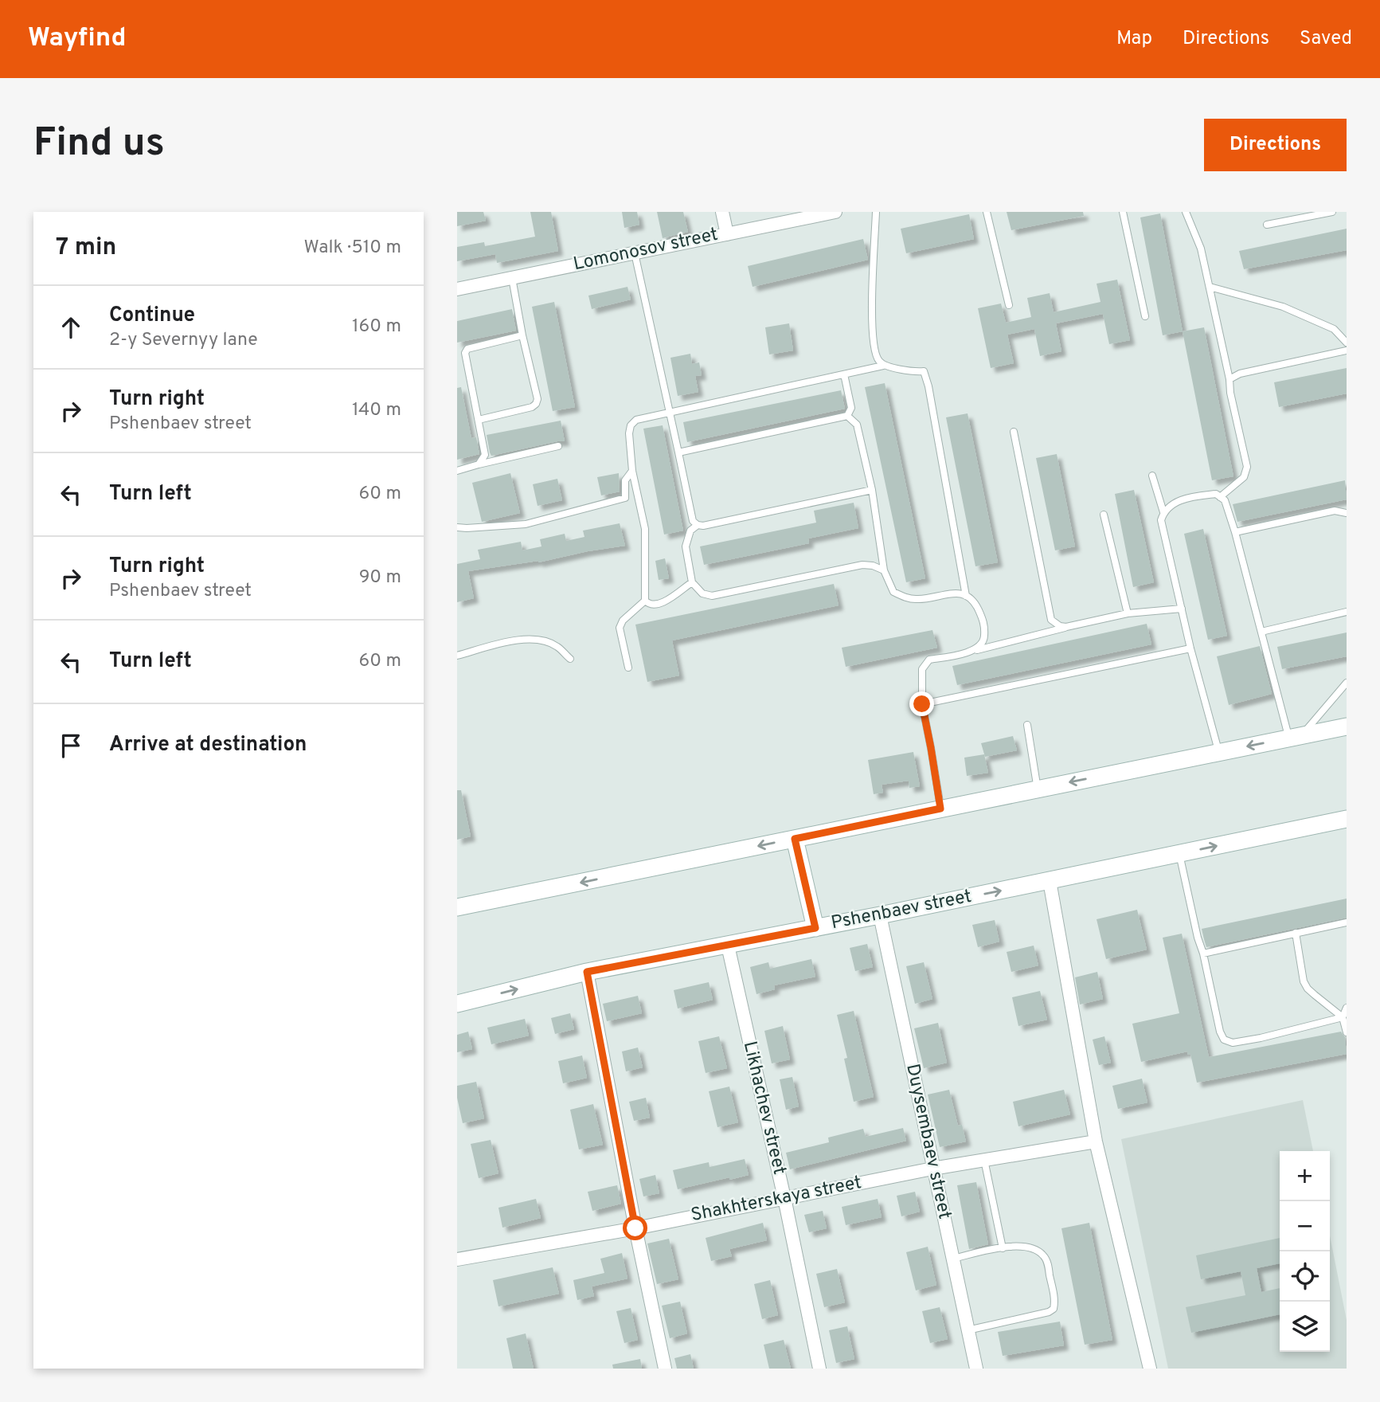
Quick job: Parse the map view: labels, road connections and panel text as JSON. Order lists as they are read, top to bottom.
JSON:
{
  "streets": {
    "main road": ["Pshenbaev street"],
    "street": [
      "Lomonosov street",
      "Likhachev street",
      "Duysembaev street",
      "Shakhterskaya street"
    ]
  },
  "crossings": [
    ["Pshenbaev street", "Likhachev street"],
    ["Pshenbaev street", "Duysembaev street"],
    ["Likhachev street", "Shakhterskaya street"],
    ["Duysembaev street", "Shakhterskaya street"]
  ],
  "page": {
    "header": "Wayfind",
    "nav": ["Map", "Directions", "Saved"],
    "buttons": "Directions",
    "title": "Find us",
    "heading": ["7 min", "Walk · 510 m"],
    "list": [
      ["Continue", "2-y Severnyy lane", "160 m"],
      ["Turn right", "Pshenbaev street", "140 m"],
      ["Turn left", "60 m"],
      ["Turn right", "Pshenbaev street", "90 m"],
      ["Turn left", "60 m"],
      "Arrive at destination"
    ],
    "map_buttons": ["+", "−"]
  }
}
